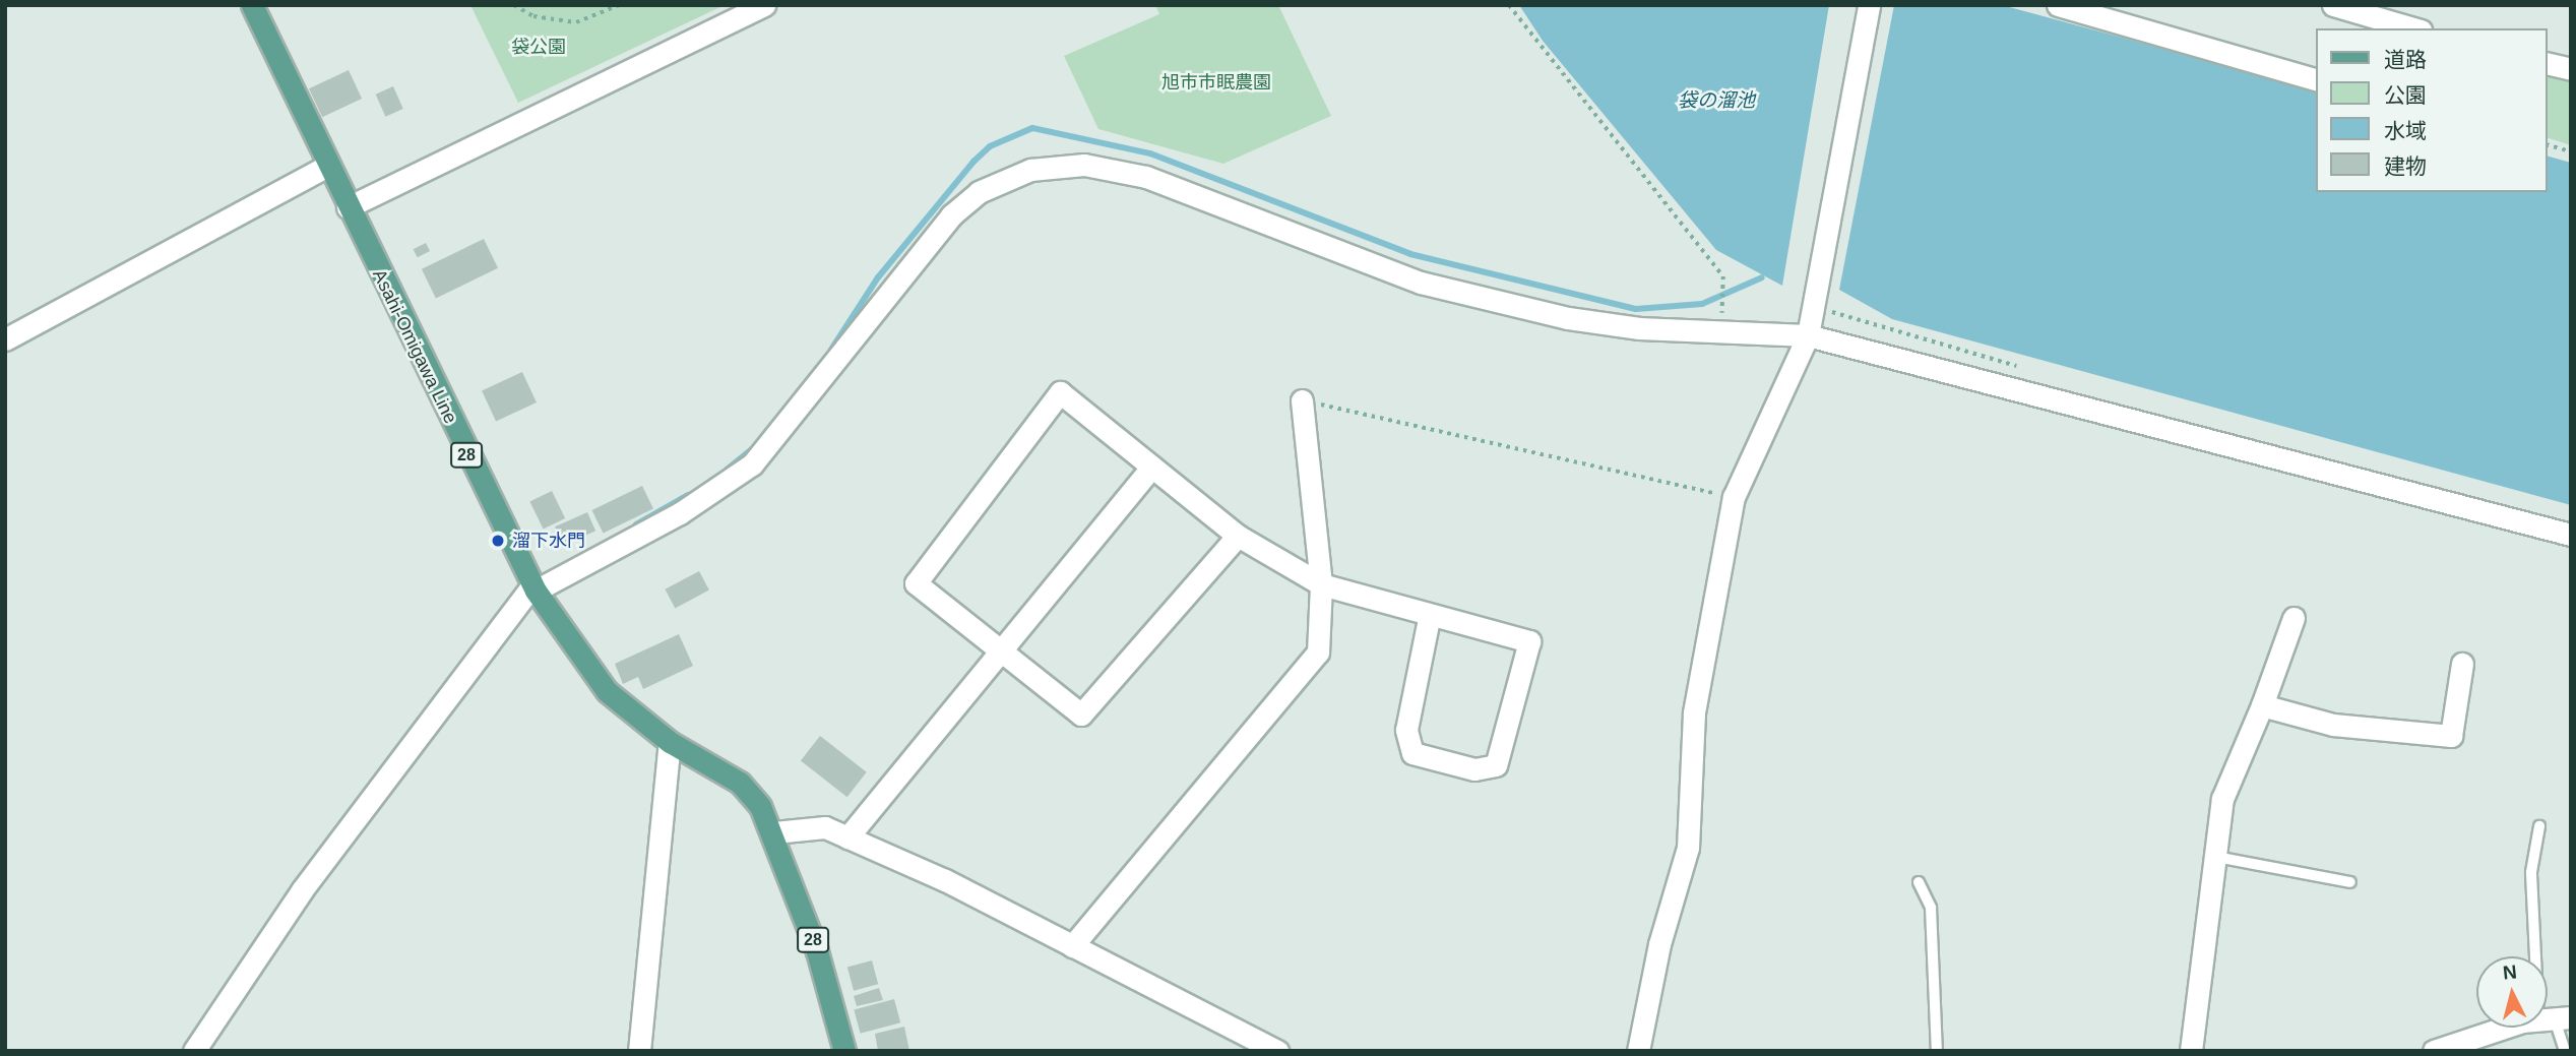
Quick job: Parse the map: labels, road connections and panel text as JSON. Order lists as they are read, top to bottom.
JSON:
{
  "streets": {
    "main road": ["Asahi-Omigawa Line", "28"]
  },
  "water": ["袋の溜池"],
  "parks": ["袋公園", "旭市市眠農園"],
  "places": ["溜下水門"],
  "legend": [
    "道路",
    "公園",
    "水域",
    "建物"
  ],
  "north": "top"
}
